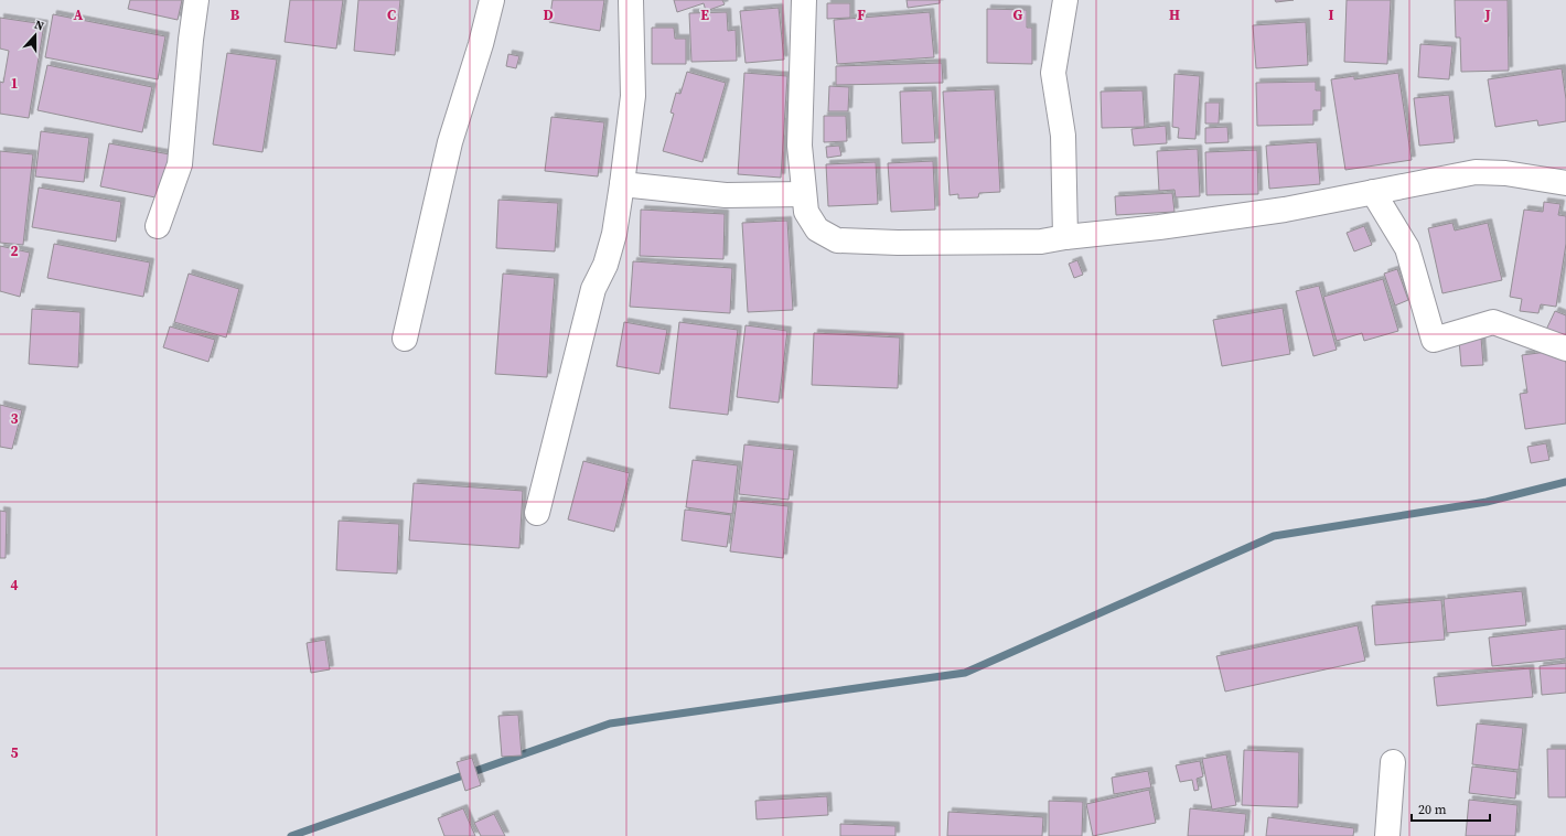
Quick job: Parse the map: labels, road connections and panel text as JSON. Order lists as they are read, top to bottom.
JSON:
{
  "scale_bar": "20 m",
  "north": "top",
  "grid": {
    "columns": [
      "A",
      "B",
      "C",
      "D",
      "E",
      "F",
      "G",
      "H",
      "I",
      "J"
    ],
    "rows": [
      "1",
      "2",
      "3",
      "4",
      "5"
    ]
  }
}
